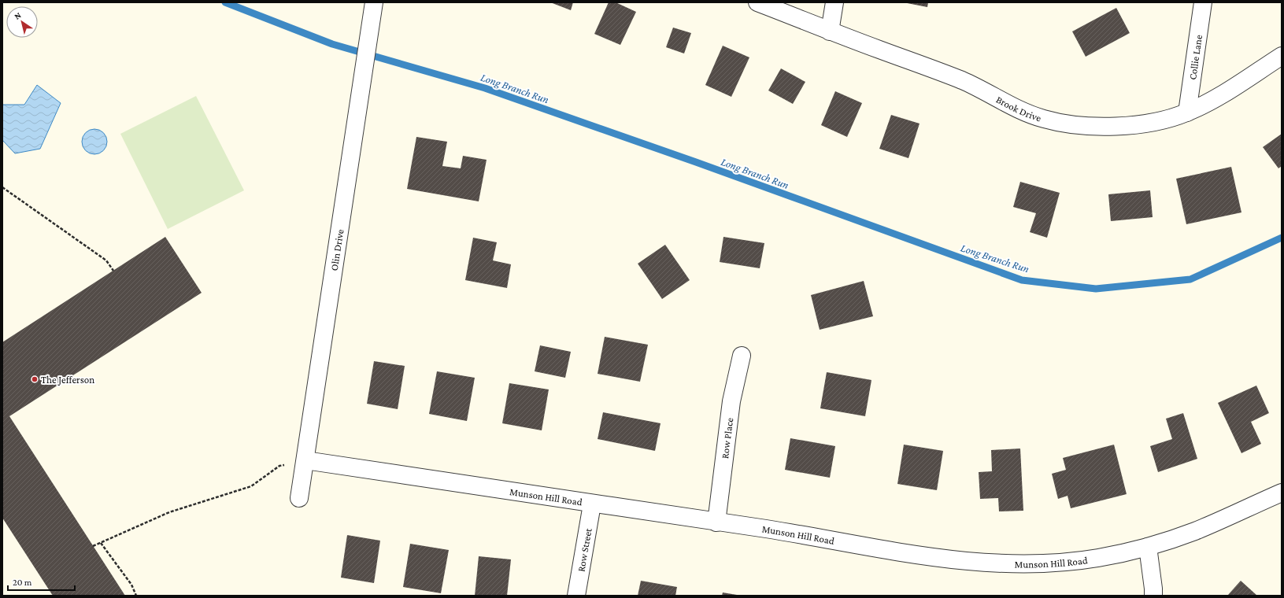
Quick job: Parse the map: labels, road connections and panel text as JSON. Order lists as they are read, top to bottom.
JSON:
{
  "streets": {
    "street": [
      "Collie Lane",
      "Brook Drive",
      "Olin Drive",
      "Row Place",
      "Munson Hill Road",
      "Row Street"
    ]
  },
  "crossings": [
    ["Collie Lane", "Brook Drive"],
    ["Olin Drive", "Munson Hill Road"],
    ["Row Place", "Munson Hill Road"],
    ["Munson Hill Road", "Row Street"]
  ],
  "water": ["Long Branch Run"],
  "places": ["The Jefferson"],
  "scale_bar": "20 m",
  "north": "top left"
}
